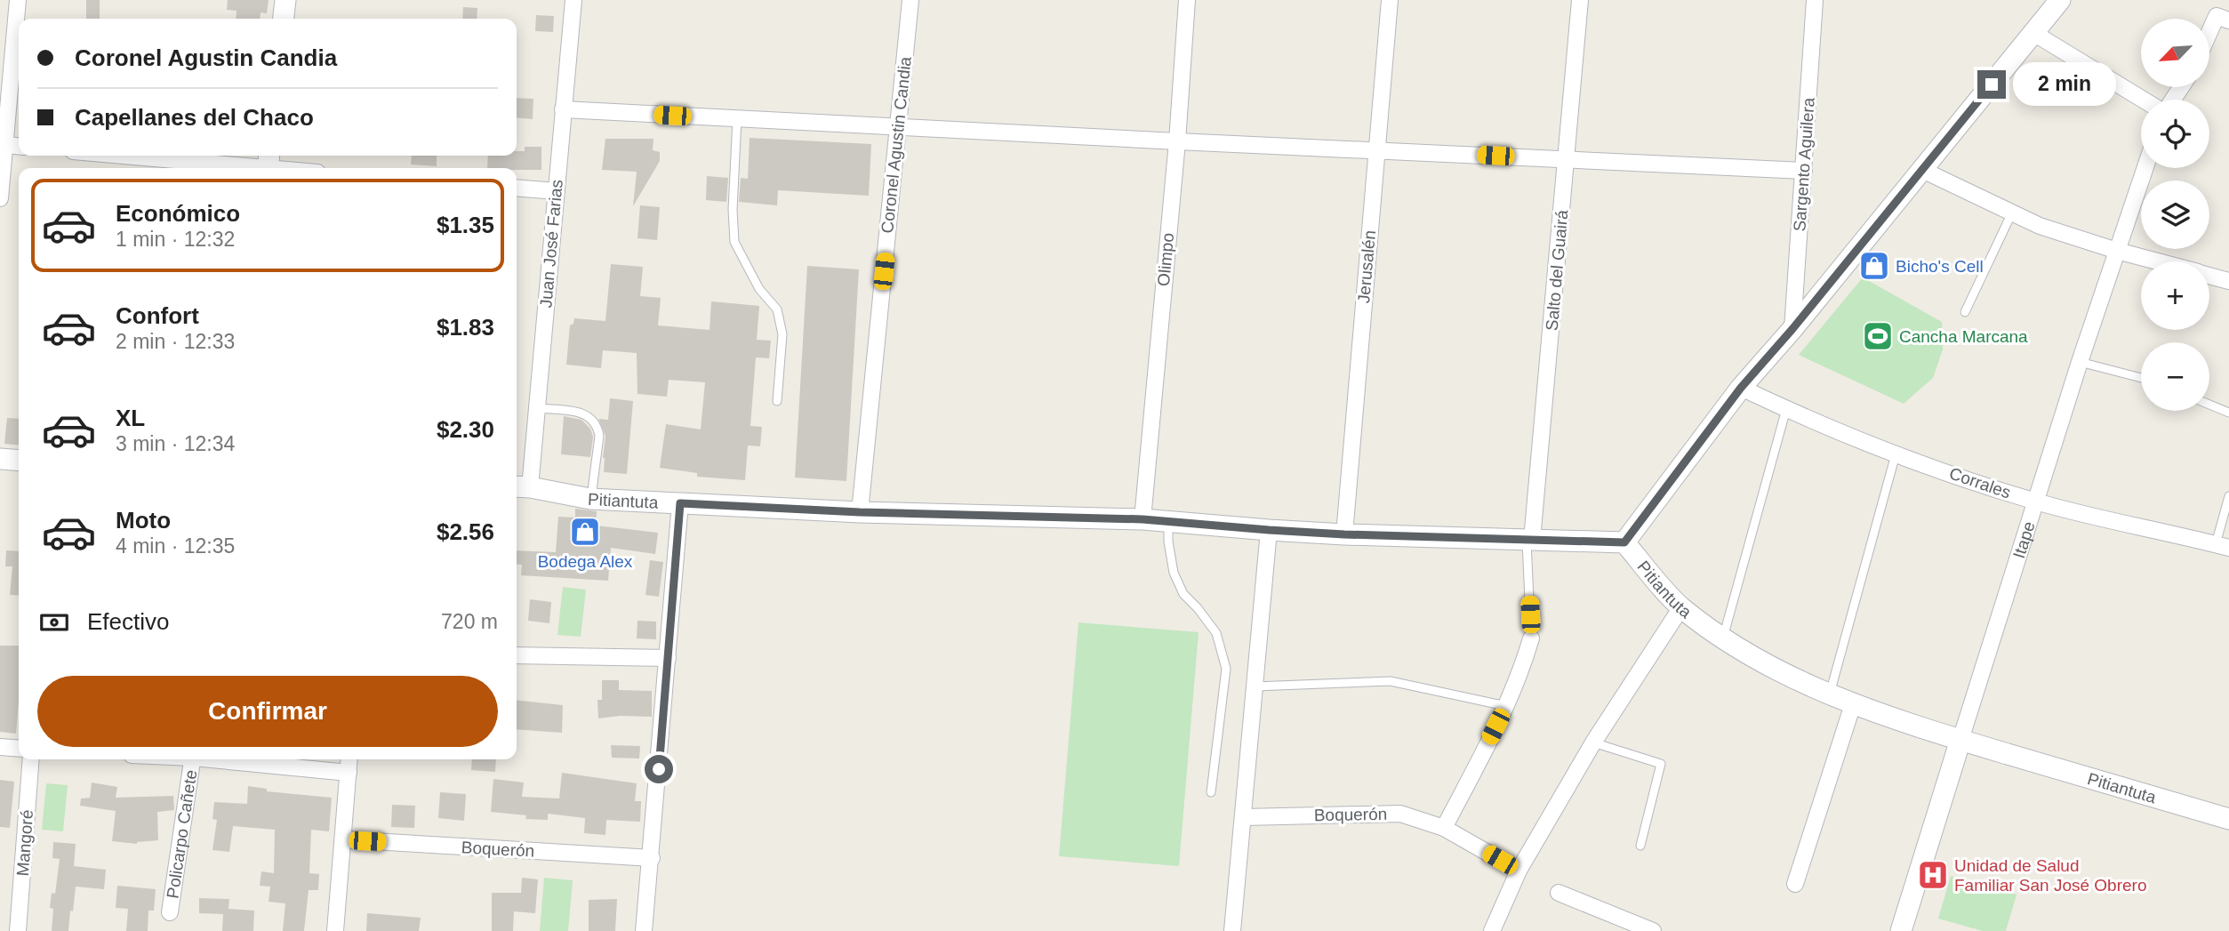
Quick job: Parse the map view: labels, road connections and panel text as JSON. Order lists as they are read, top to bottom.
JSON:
{
  "streets": {
    "street": [
      "Coronel Agustin Candia",
      "Sargento Aguilera",
      "Juan José Farias",
      "Olimpo",
      "Jerusalén",
      "Salto del Guairá",
      "Corrales",
      "Pitiantuta",
      "Itape",
      "Boquerón",
      "Policarpo Cañete",
      "Mangoré"
    ]
  },
  "crossings": [
    ["Coronel Agustin Candia", "Pitiantuta"],
    ["Juan José Farias", "Pitiantuta"],
    ["Olimpo", "Pitiantuta"],
    ["Jerusalén", "Pitiantuta"],
    ["Salto del Guairá", "Pitiantuta"],
    ["Corrales", "Itape"],
    ["Pitiantuta", "Itape"]
  ],
  "places": {
    "shop": ["Bicho's Cell", "Bodega Alex"],
    "sports": ["Cancha Marcana"],
    "hospital": ["Unidad de Salud Familiar San José Obrero"]
  },
  "north": "bottom left",
  "page": {
    "map_buttons": ["+", "−"],
    "banner": ["Coronel Agustin Candia", "Capellanes del Chaco"],
    "bubble": "2 min",
    "list": [
      {
        "name": "Económico",
        "note": "1 min · 12:32",
        "value": "$1.35"
      },
      {
        "name": "Confort",
        "note": "2 min · 12:33",
        "value": "$1.83"
      },
      {
        "name": "XL",
        "note": "3 min · 12:34",
        "value": "$2.30"
      },
      {
        "name": "Moto",
        "note": "4 min · 12:35",
        "value": "$2.56"
      }
    ],
    "pay": ["Efectivo", "720 m"],
    "buttons": "Confirmar"
  }
}
